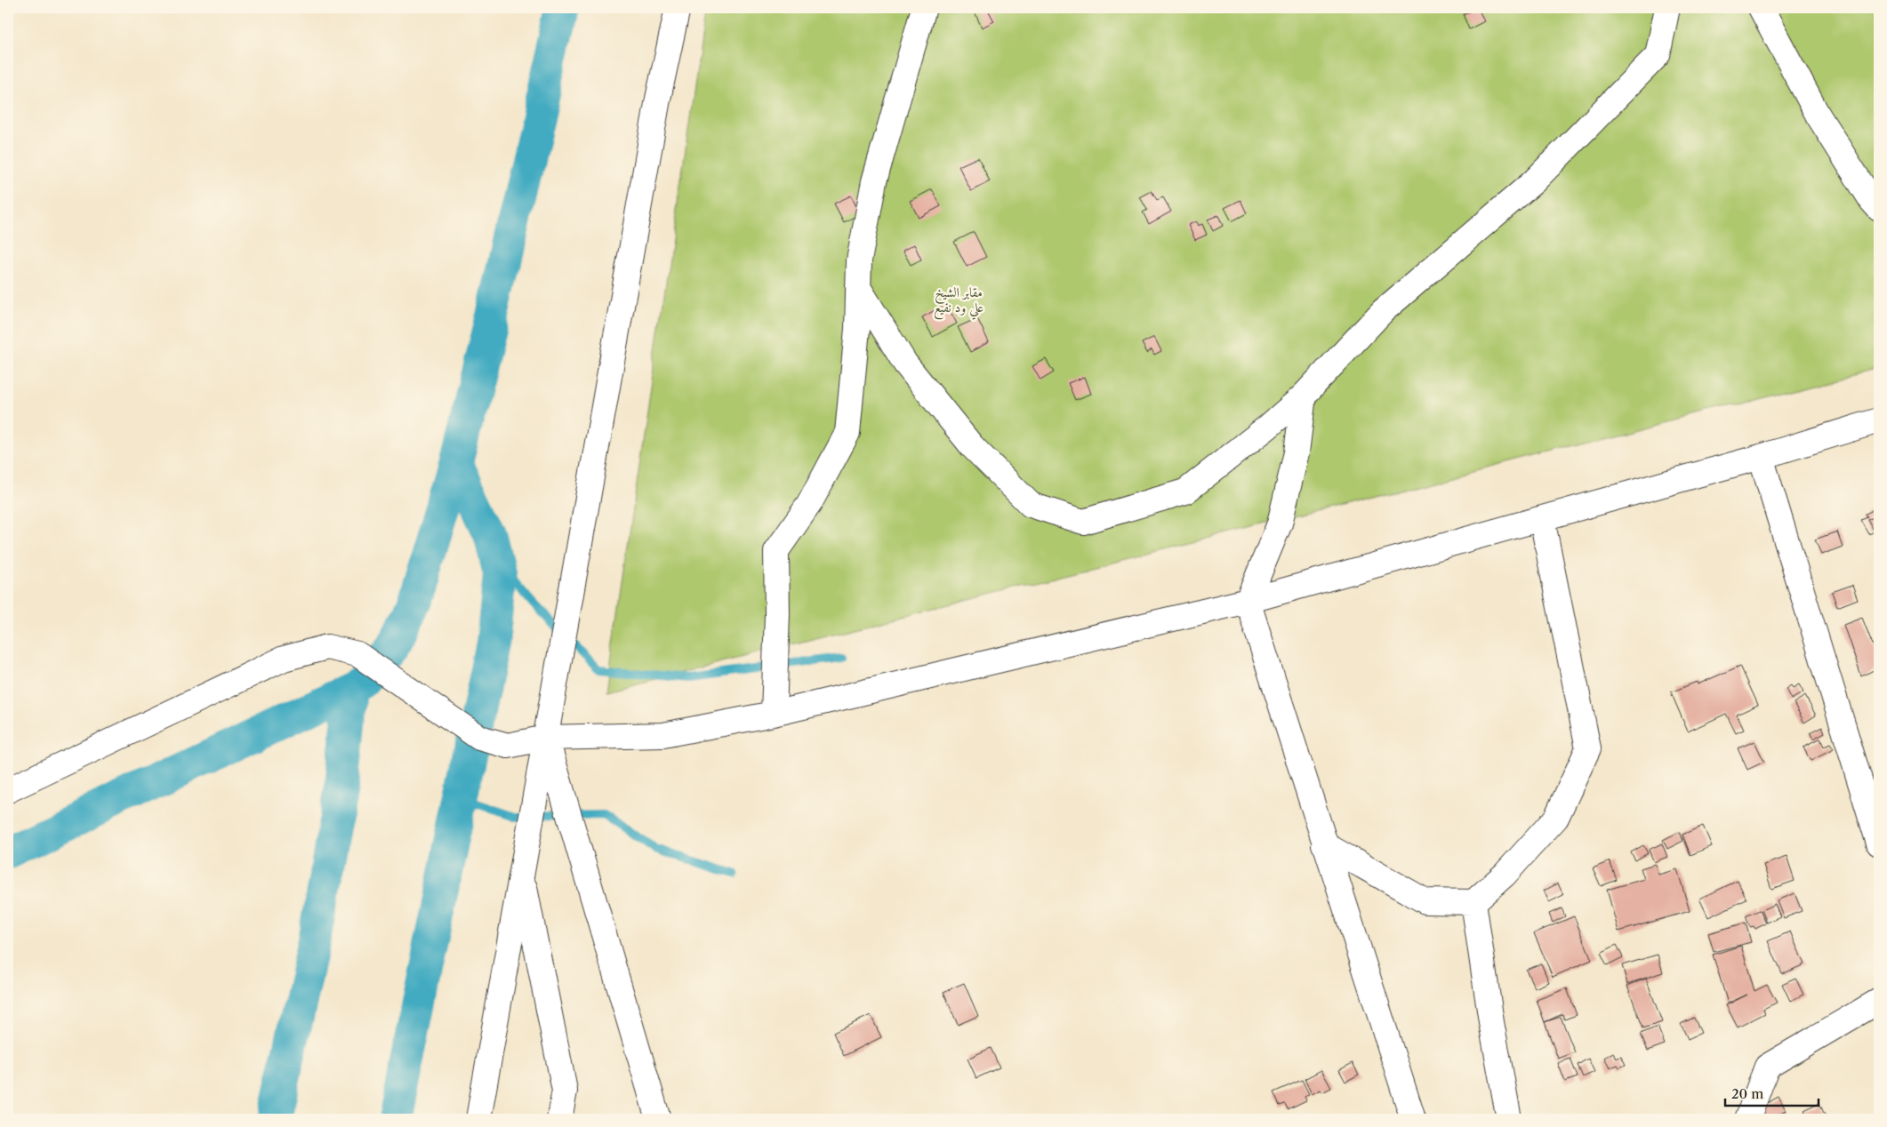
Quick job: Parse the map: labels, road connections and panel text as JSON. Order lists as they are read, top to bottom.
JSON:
{
  "parks": ["مقابر الشيخ علي ود نفيع"],
  "scale_bar": "20 m"
}
